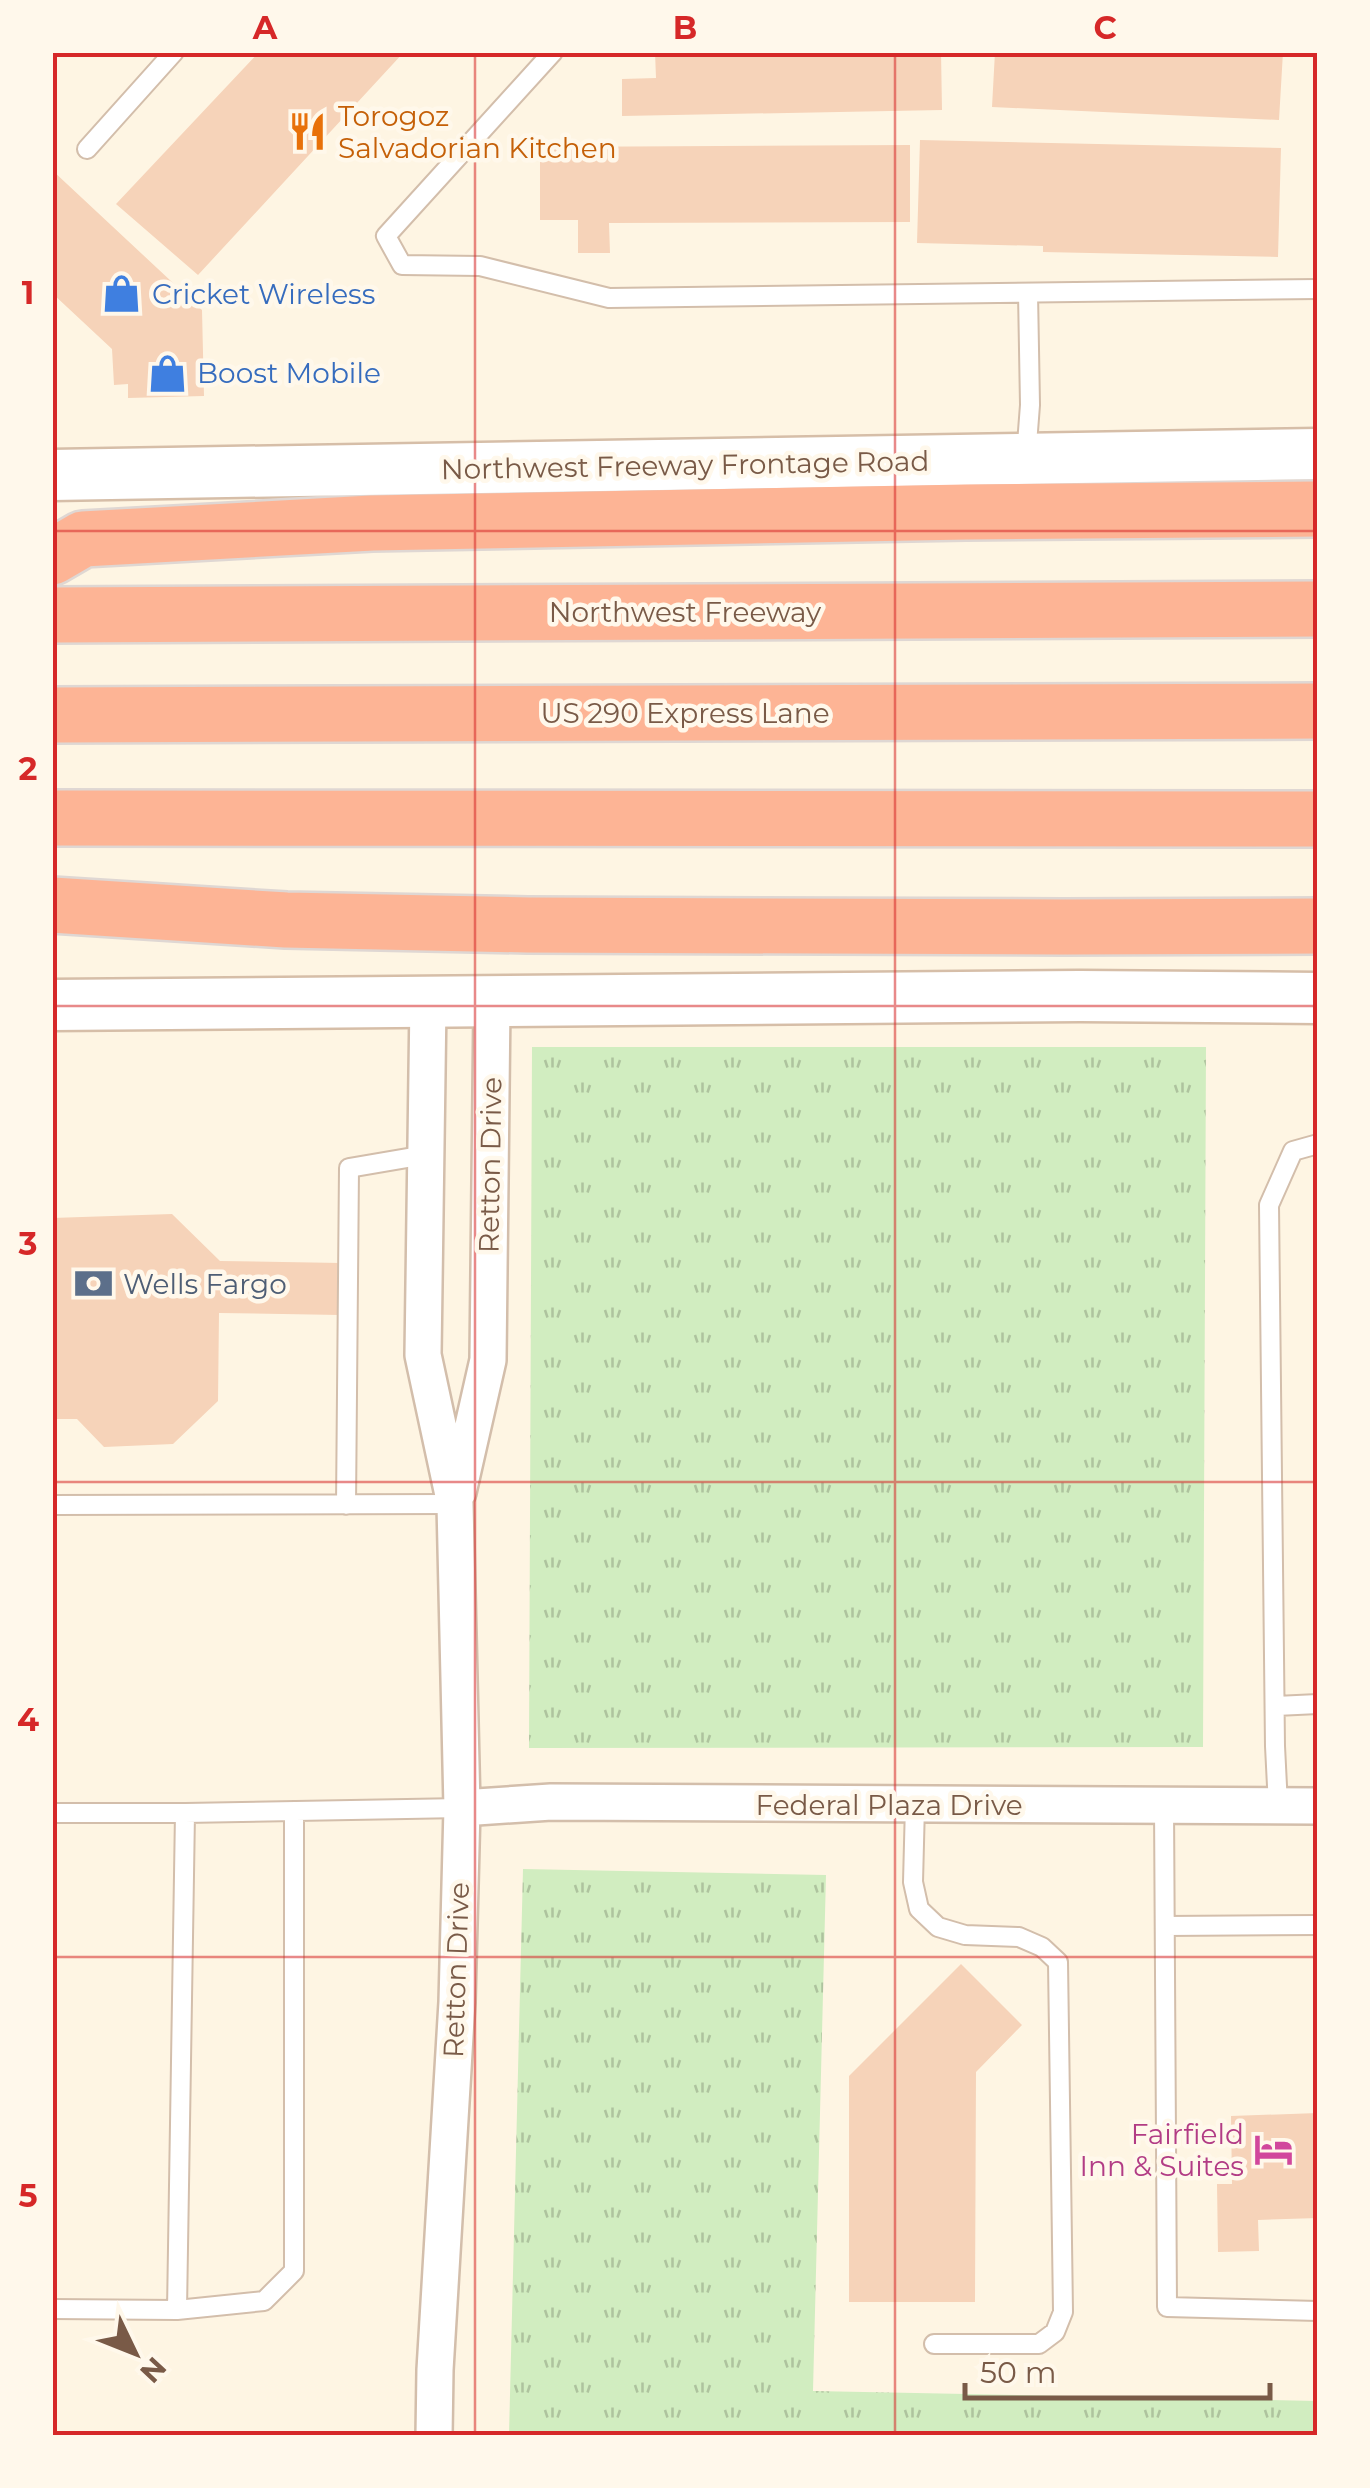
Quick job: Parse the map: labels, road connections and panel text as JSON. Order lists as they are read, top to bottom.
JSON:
{
  "streets": {
    "highway": ["Northwest Freeway", "US 290 Express Lane"],
    "main road": ["Northwest Freeway Frontage Road"],
    "street": ["Retton Drive", "Federal Plaza Drive"]
  },
  "crossings": [
    ["Retton Drive", "Federal Plaza Drive"]
  ],
  "places": {
    "restaurant": ["Torogoz Salvadorian Kitchen"],
    "shop": ["Cricket Wireless", "Boost Mobile"],
    "bank": ["Wells Fargo"],
    "hotel": ["Fairfield Inn & Suites"]
  },
  "scale_bar": "50 m",
  "north": "bottom right",
  "grid": {
    "columns": ["A", "B", "C"],
    "rows": [
      "1",
      "2",
      "3",
      "4",
      "5"
    ]
  }
}
